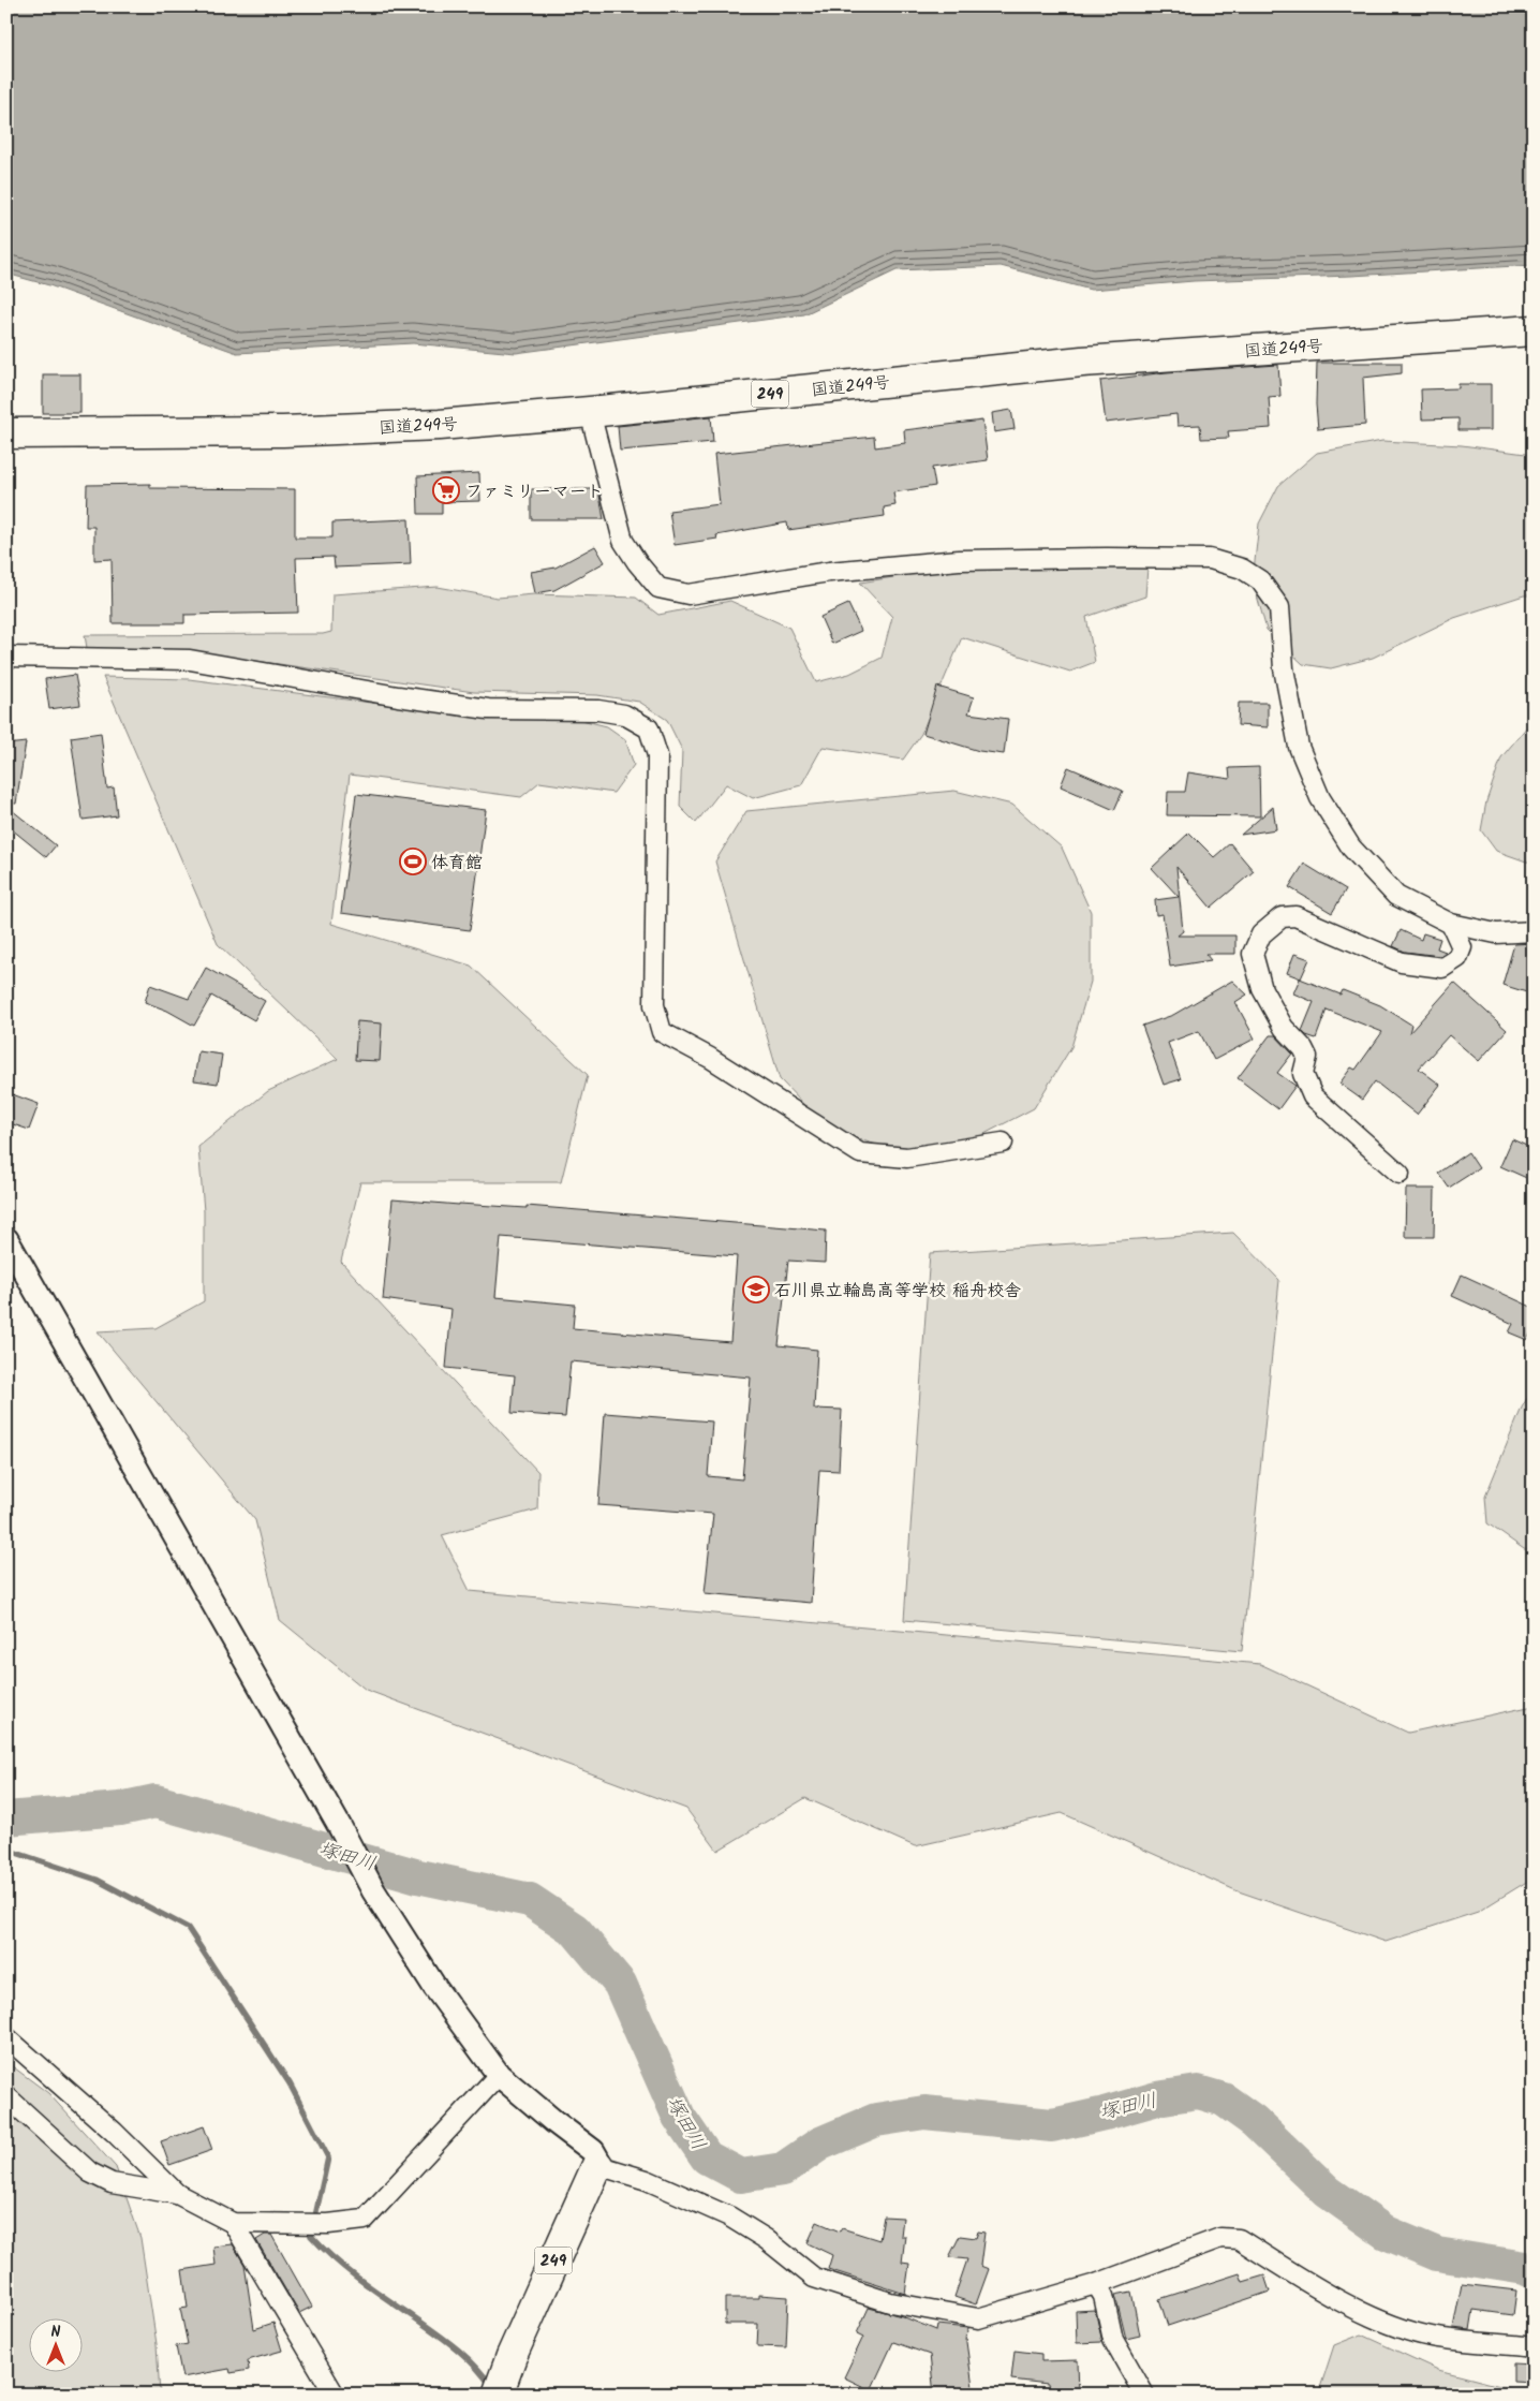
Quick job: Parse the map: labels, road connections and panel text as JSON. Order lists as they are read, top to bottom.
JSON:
{
  "streets": {
    "highway": ["国道249号", "249"]
  },
  "water": ["塚田川"],
  "places": {
    "supermarket": ["ファミリーマート"],
    "sports": ["体育館"],
    "school or university": ["石川県立輪島高等学校 稲舟校舎"]
  },
  "north": "top"
}
